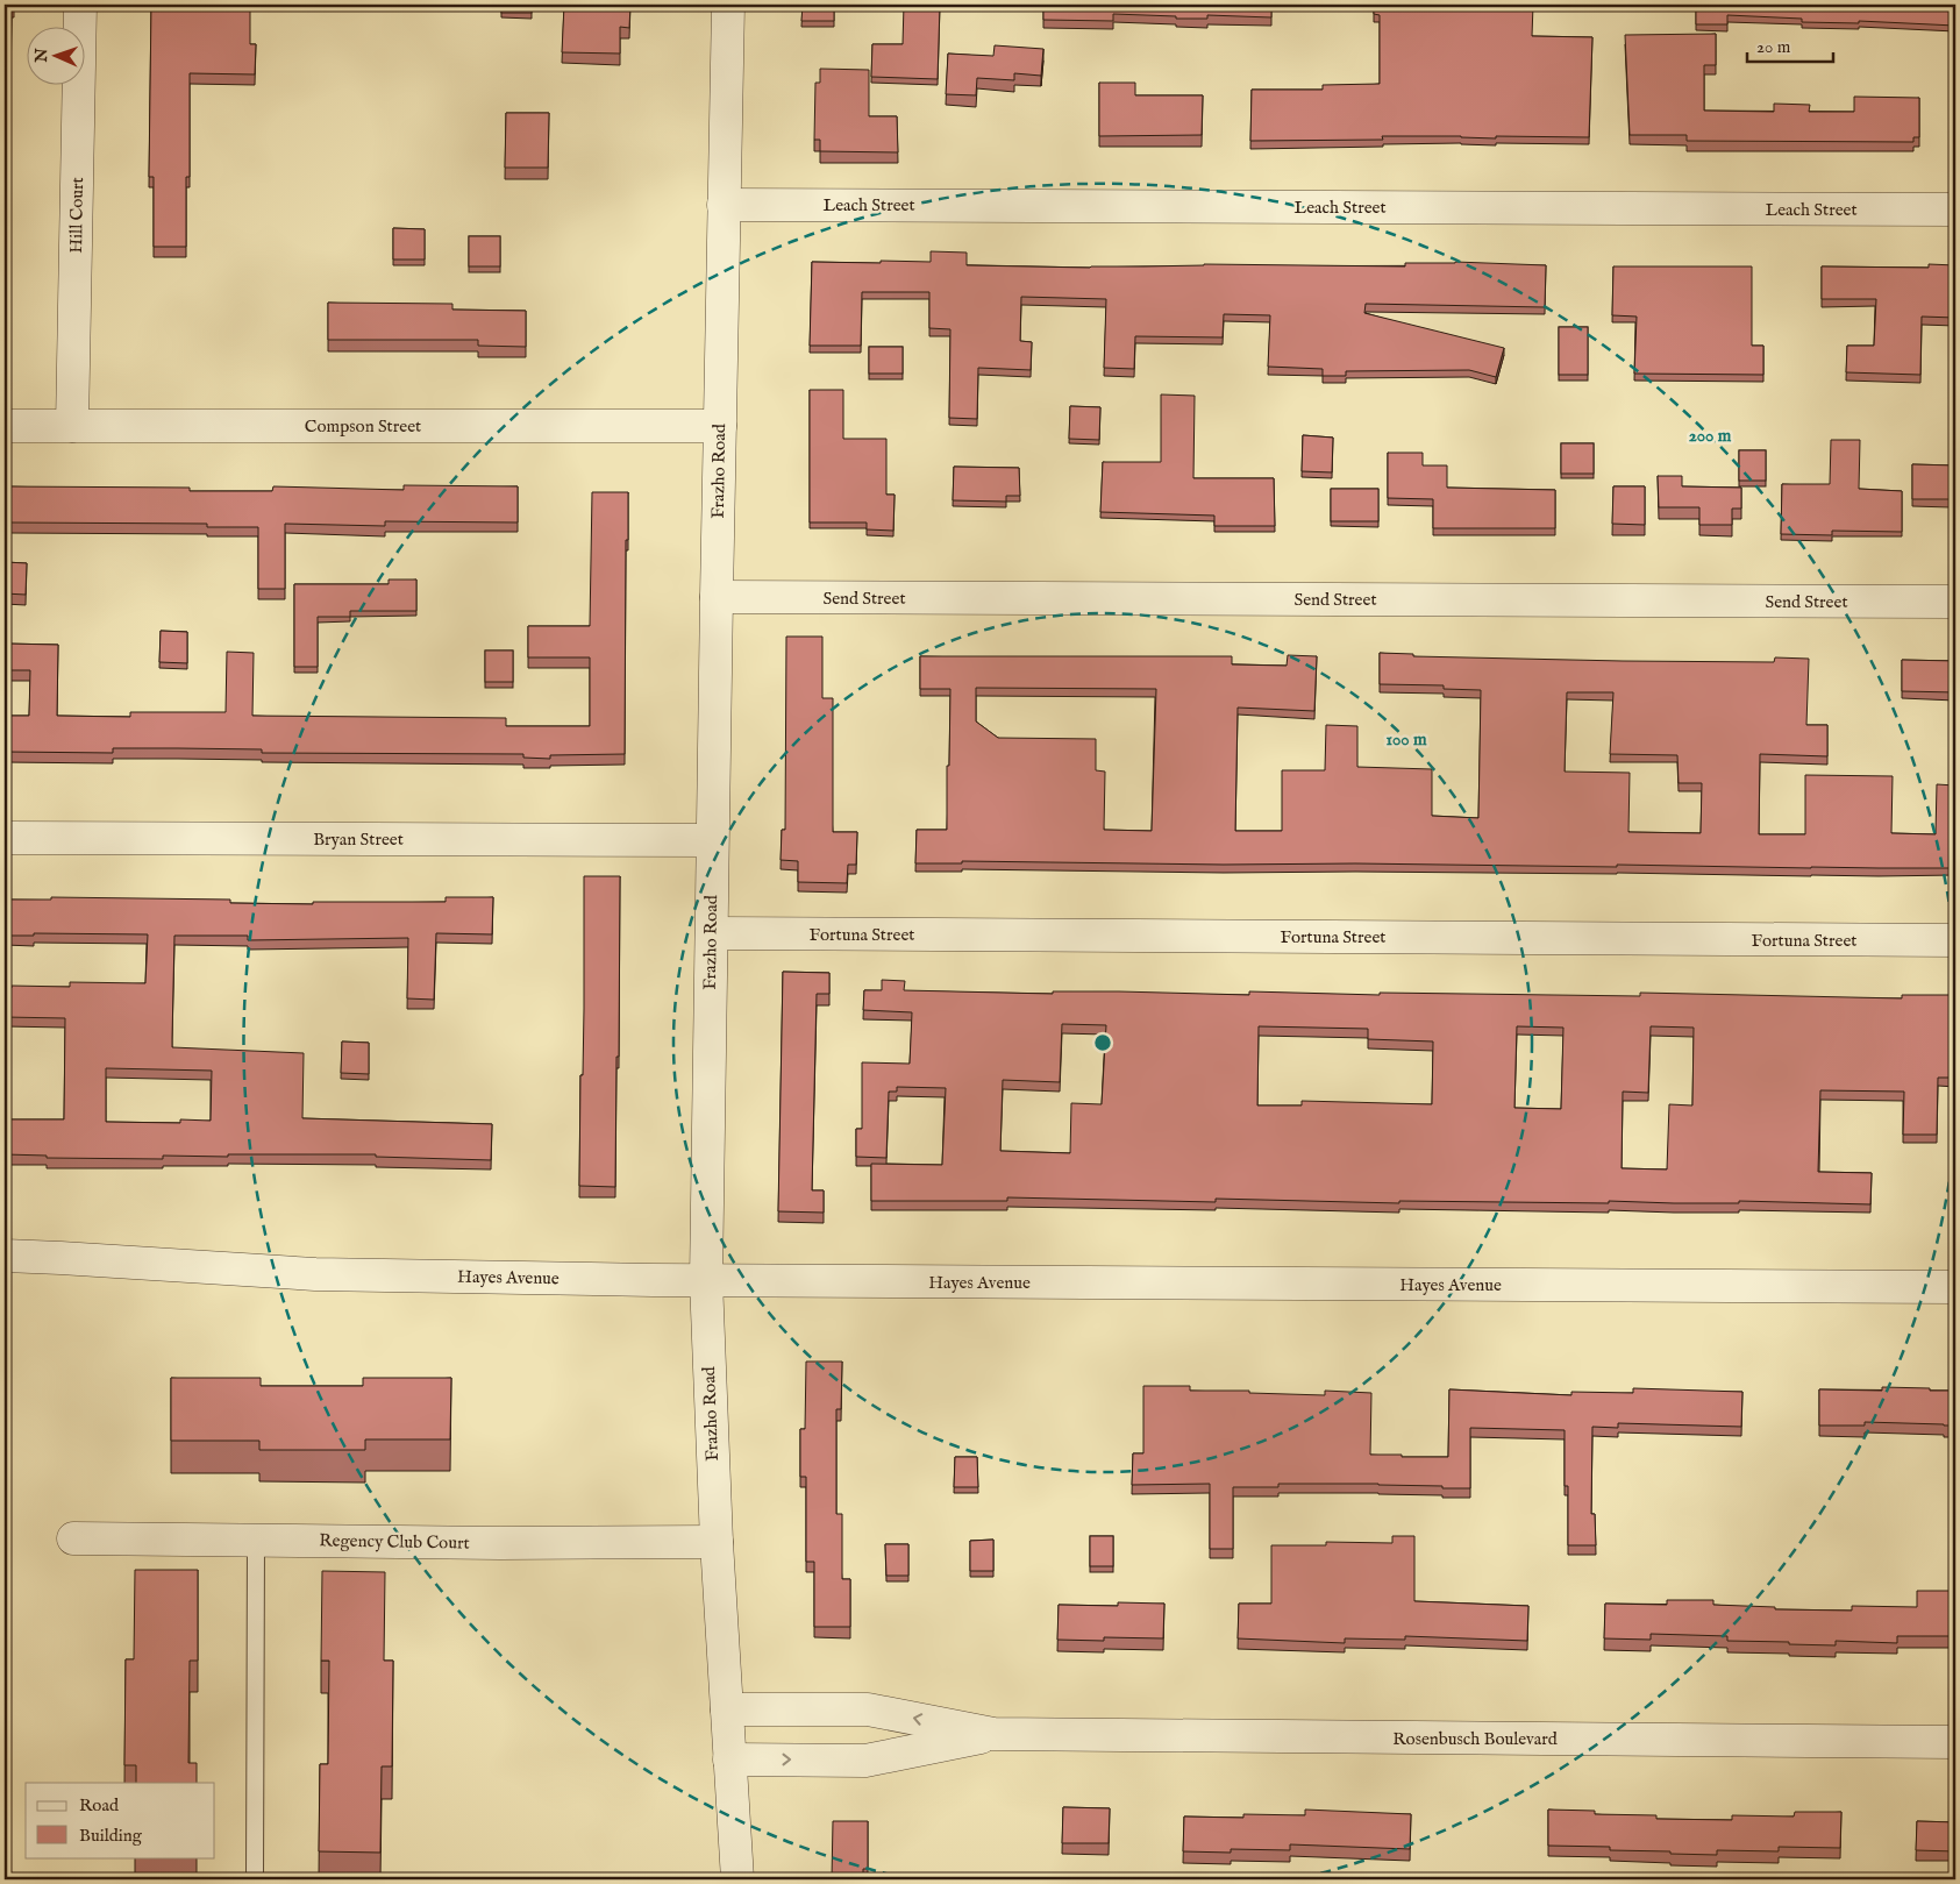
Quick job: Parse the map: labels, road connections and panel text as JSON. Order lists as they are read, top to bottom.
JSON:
{
  "streets": {
    "street": [
      "Leach Street",
      "Hill Court",
      "Compson Street",
      "Frazho Road",
      "Send Street",
      "Bryan Street",
      "Fortuna Street",
      "Hayes Avenue",
      "Regency Club Court",
      "Rosenbusch Boulevard"
    ]
  },
  "crossings": [
    ["Leach Street", "Frazho Road"],
    ["Hill Court", "Compson Street"],
    ["Compson Street", "Frazho Road"],
    ["Frazho Road", "Send Street"],
    ["Frazho Road", "Bryan Street"],
    ["Frazho Road", "Fortuna Street"],
    ["Frazho Road", "Hayes Avenue"],
    ["Frazho Road", "Regency Club Court"],
    ["Frazho Road", "Rosenbusch Boulevard"]
  ],
  "legend": ["Road", "Building"],
  "scale_bar": "20 m",
  "north": "left",
  "rings": ["200 m", "100 m"]
}
